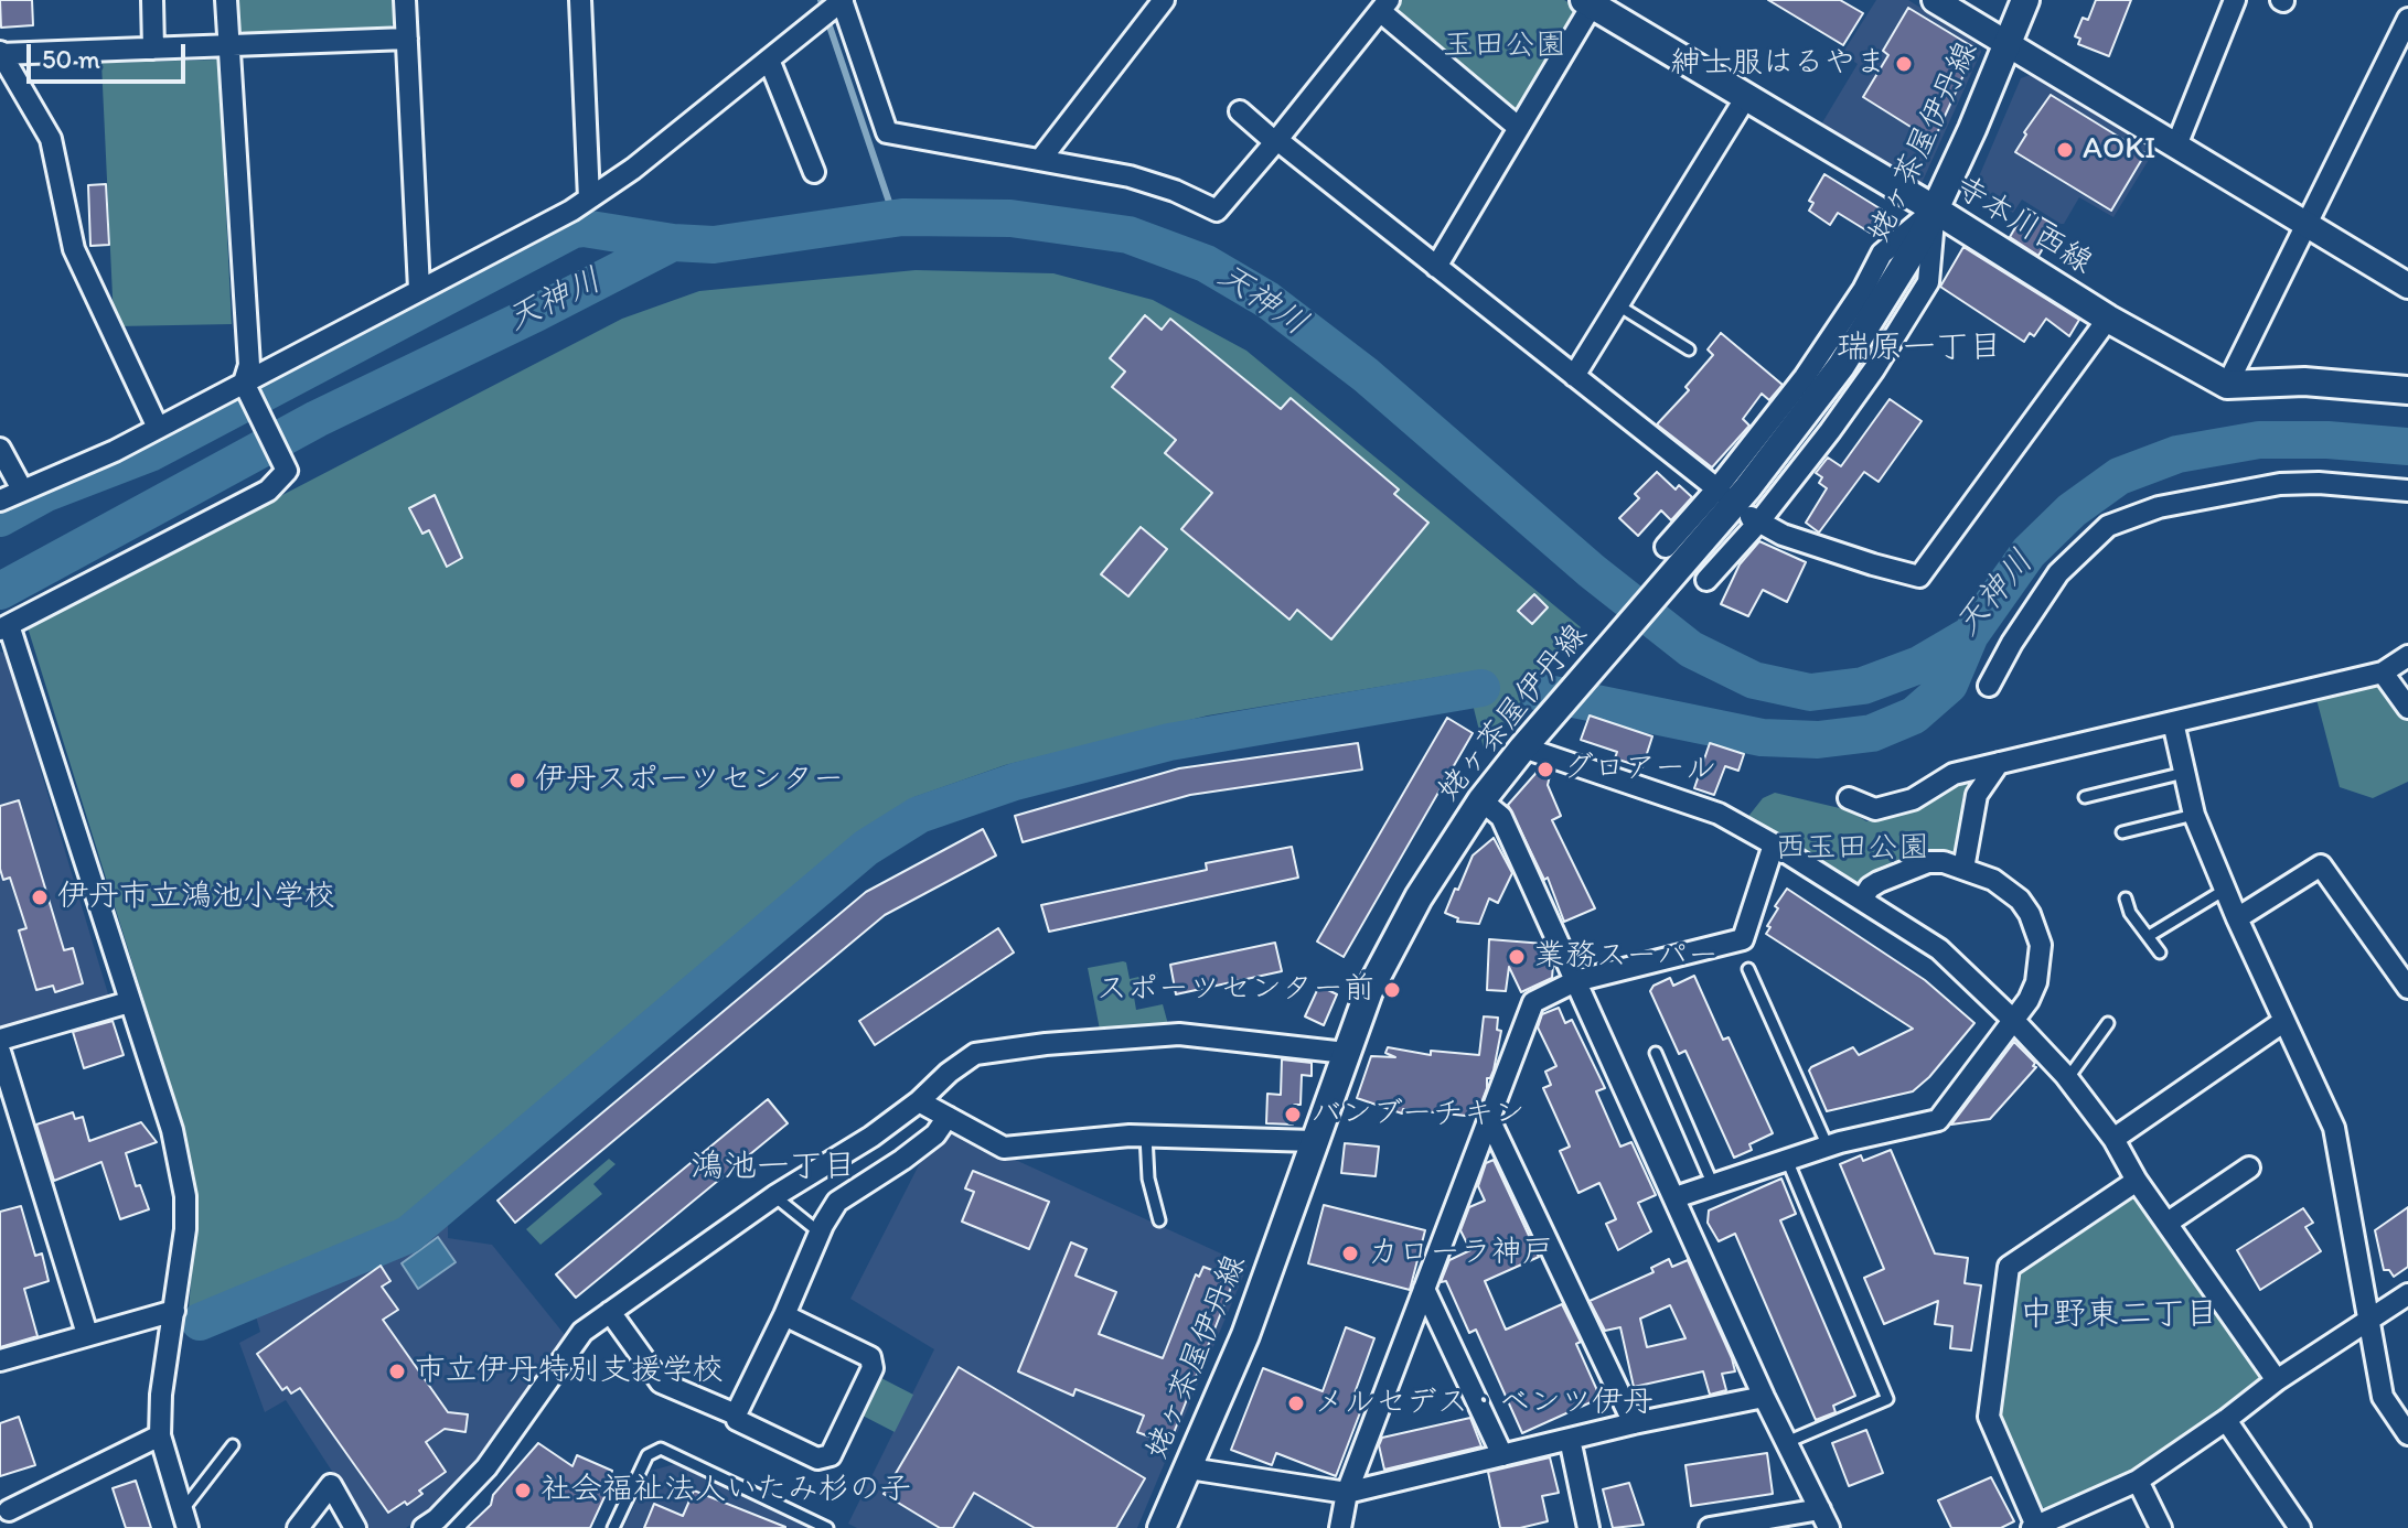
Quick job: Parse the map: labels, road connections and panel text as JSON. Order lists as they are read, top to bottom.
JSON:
{
  "streets": {
    "main road": ["姥ヶ茶屋伊丹線", "寺本川西線"]
  },
  "crossings": [
    ["姥ヶ茶屋伊丹線", "寺本川西線"]
  ],
  "districts": ["瑞原一丁目", "鴻池一丁目", "中野東二丁目"],
  "water": ["天神川"],
  "parks": ["玉田公園", "西玉田公園"],
  "places": [
    "紳士服はるやま",
    "AOKI",
    "グロアール",
    "伊丹スポーツセンター",
    "伊丹市立鴻池小学校",
    "業務スーパー",
    "スポーツセンター前",
    "バンブーチキン",
    "カローラ神戸",
    "市立伊丹特別支援学校",
    "メルセデス・ベンツ伊丹",
    "社会福祉法人いたみ杉の子"
  ],
  "scale_bar": "50 m"
}
